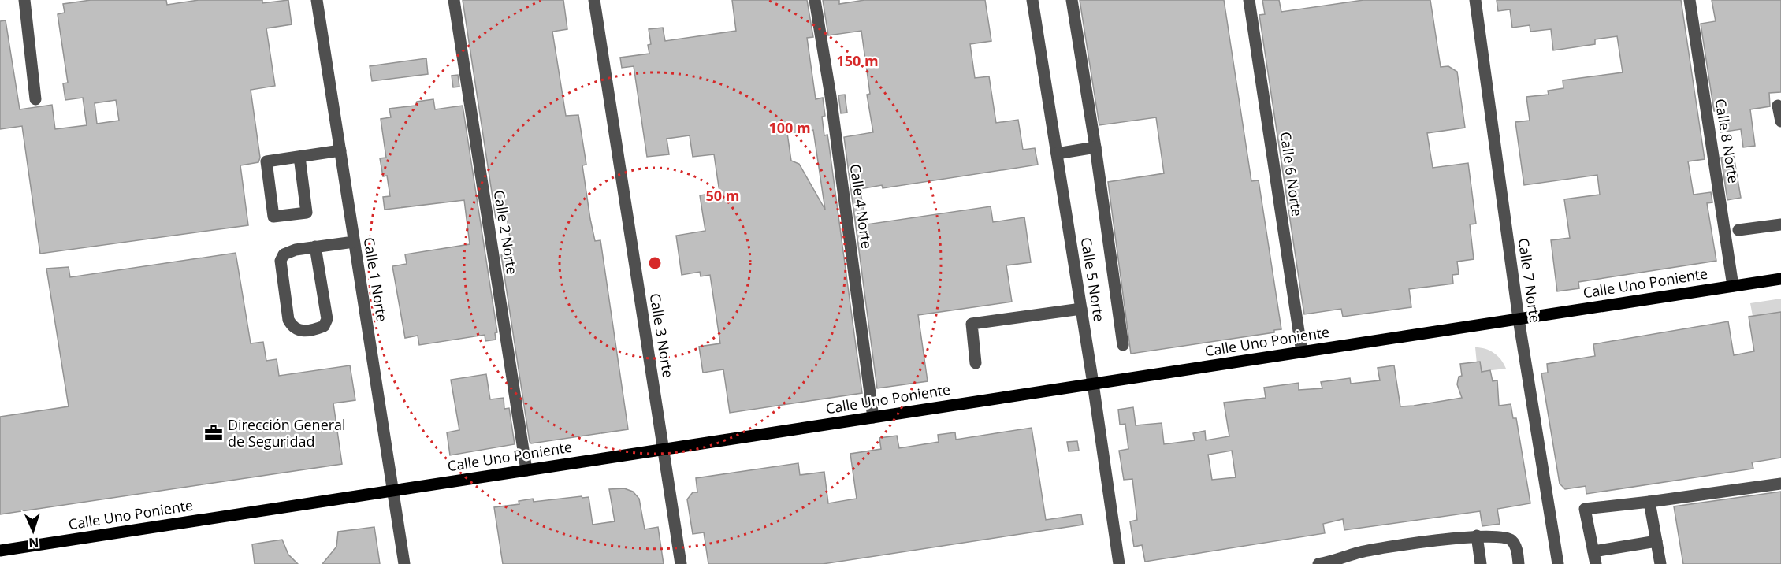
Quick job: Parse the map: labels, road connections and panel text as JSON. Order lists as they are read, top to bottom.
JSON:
{
  "streets": {
    "main road": ["Calle Uno Poniente"],
    "street": [
      "Calle 8 Norte",
      "Calle 6 Norte",
      "Calle 4 Norte",
      "Calle 2 Norte",
      "Calle 1 Norte",
      "Calle 5 Norte",
      "Calle 7 Norte",
      "Calle 3 Norte"
    ]
  },
  "crossings": [
    ["Calle 8 Norte", "Calle Uno Poniente"],
    ["Calle 6 Norte", "Calle Uno Poniente"],
    ["Calle 4 Norte", "Calle Uno Poniente"],
    ["Calle 2 Norte", "Calle Uno Poniente"],
    ["Calle 1 Norte", "Calle Uno Poniente"],
    ["Calle 5 Norte", "Calle Uno Poniente"],
    ["Calle 7 Norte", "Calle Uno Poniente"],
    ["Calle Uno Poniente", "Calle 3 Norte"]
  ],
  "places": {
    "office": ["Dirección General de Seguridad"]
  },
  "north": "bottom",
  "rings": ["150 m", "100 m", "50 m"]
}
